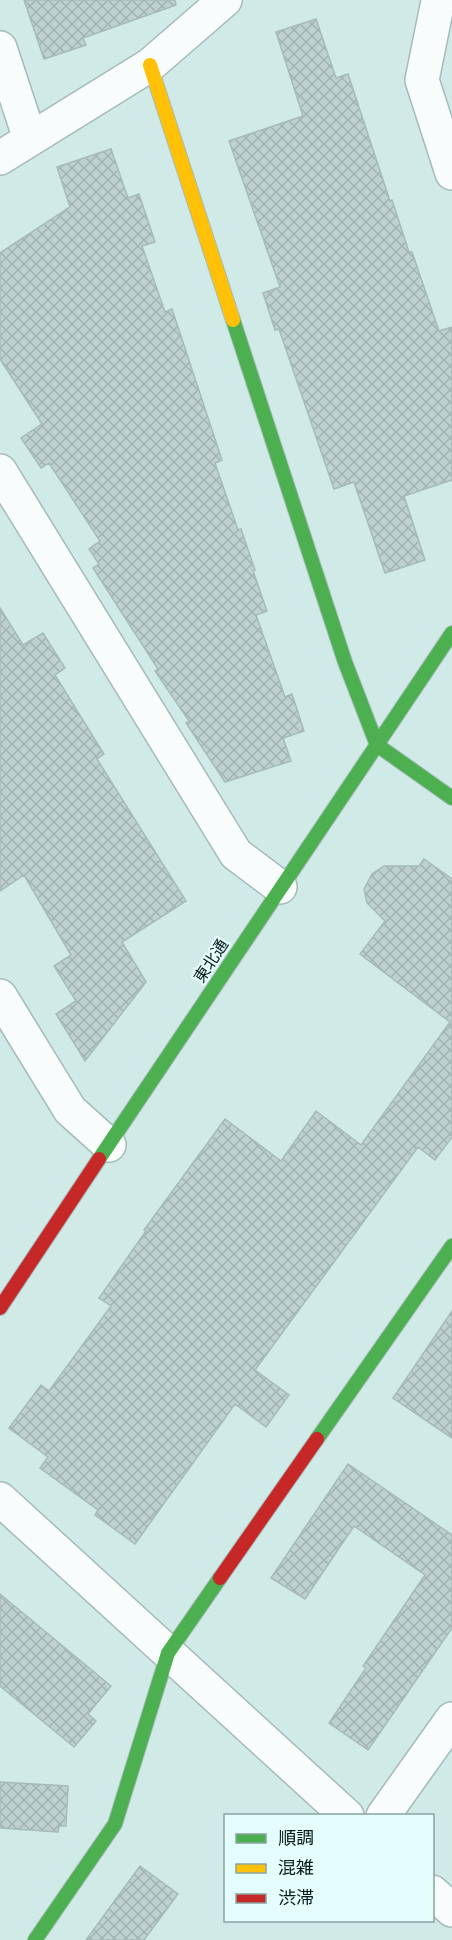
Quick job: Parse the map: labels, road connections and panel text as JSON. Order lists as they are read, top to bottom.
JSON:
{
  "streets": {
    "street": ["東北通"]
  },
  "legend": ["順調", "混雑", "渋滞"]
}
